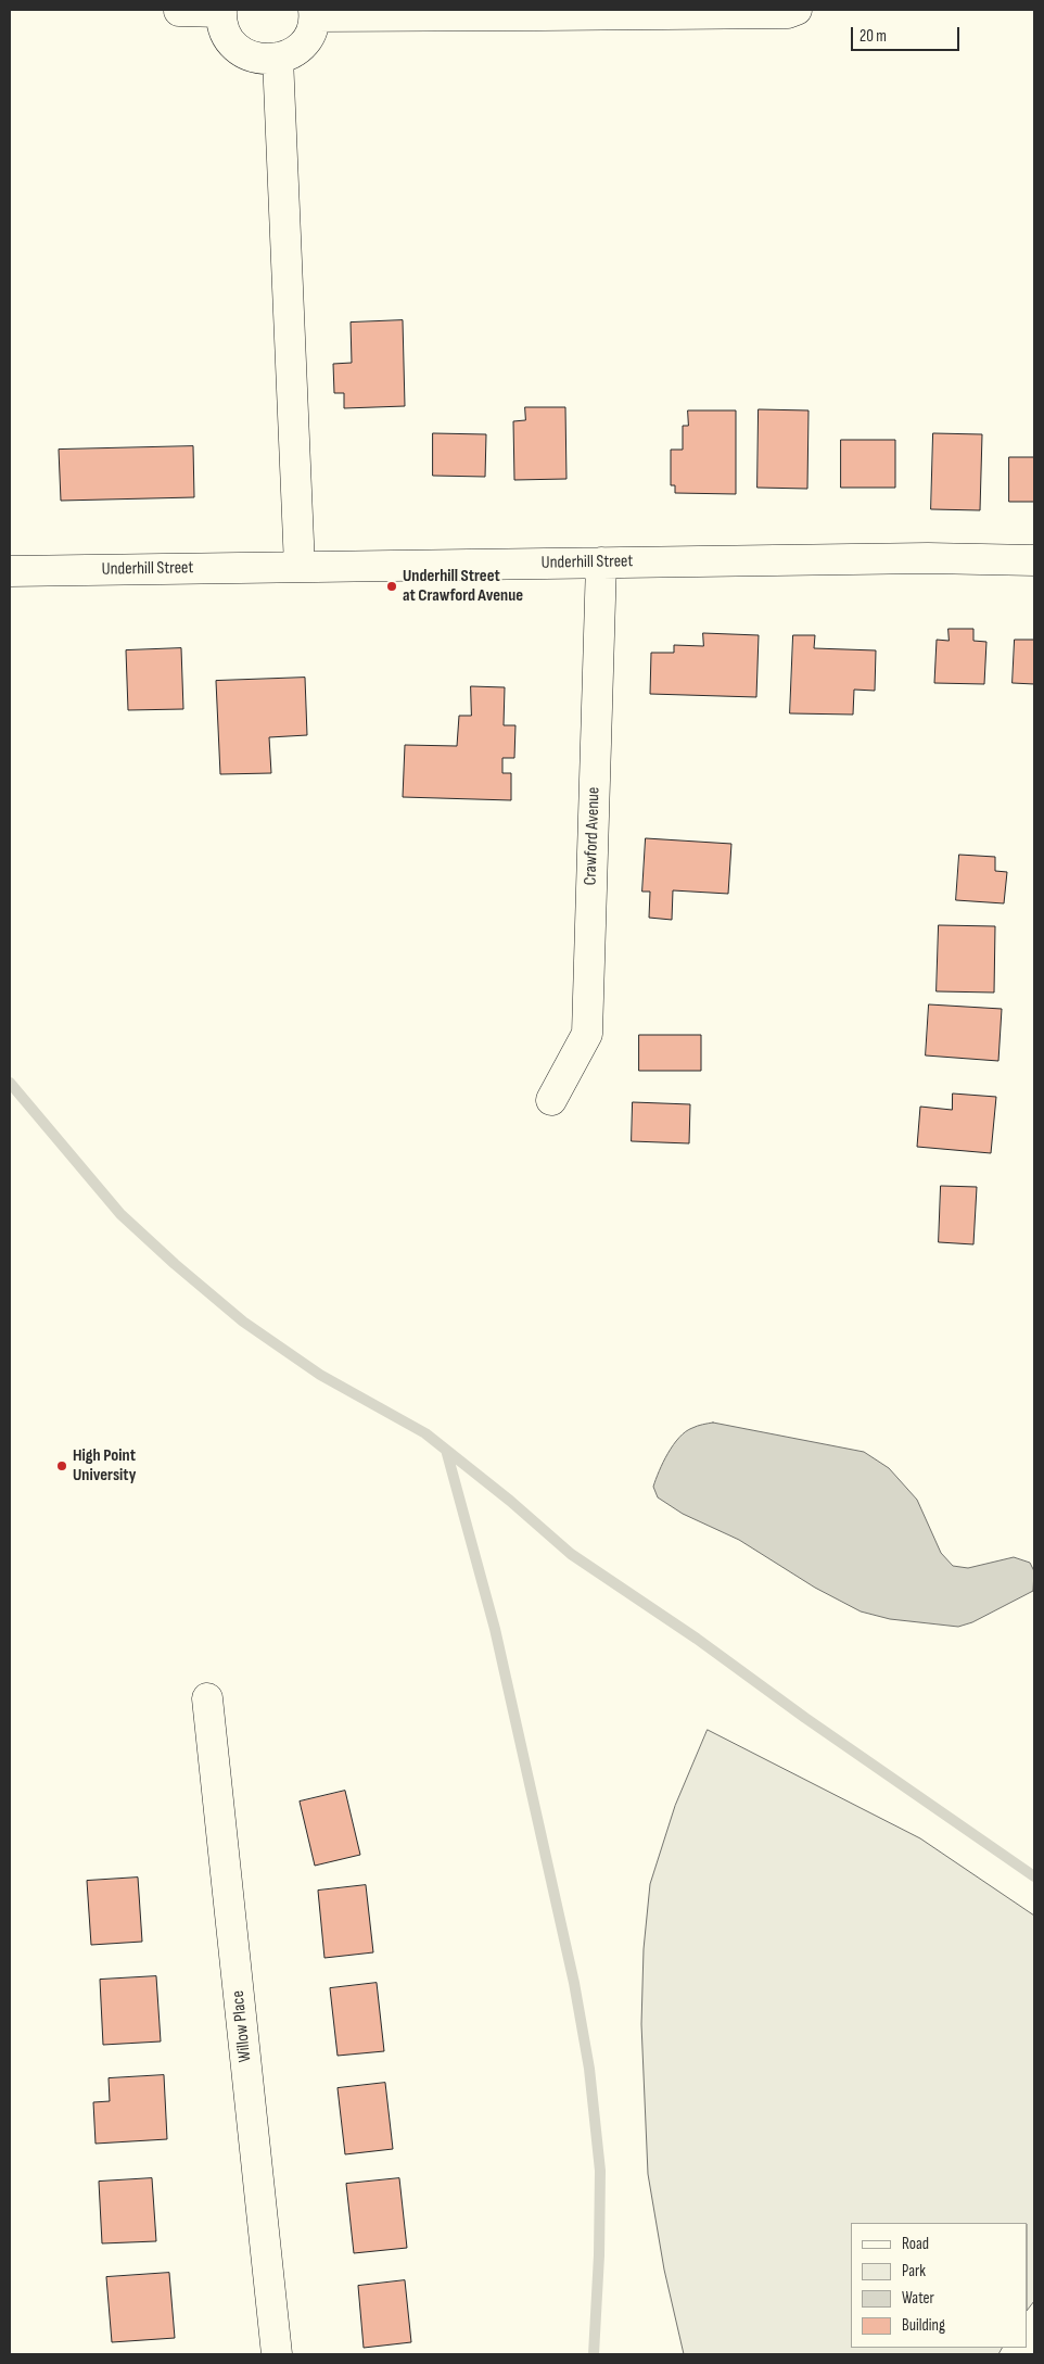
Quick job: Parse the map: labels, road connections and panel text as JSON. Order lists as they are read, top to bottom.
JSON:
{
  "streets": {
    "street": ["Underhill Street", "Crawford Avenue", "Willow Place"]
  },
  "crossings": [
    ["Underhill Street", "Crawford Avenue"]
  ],
  "places": ["Underhill Street at Crawford Avenue", "High Point University"],
  "legend": [
    "Road",
    "Park",
    "Water",
    "Building"
  ],
  "scale_bar": "20 m"
}
